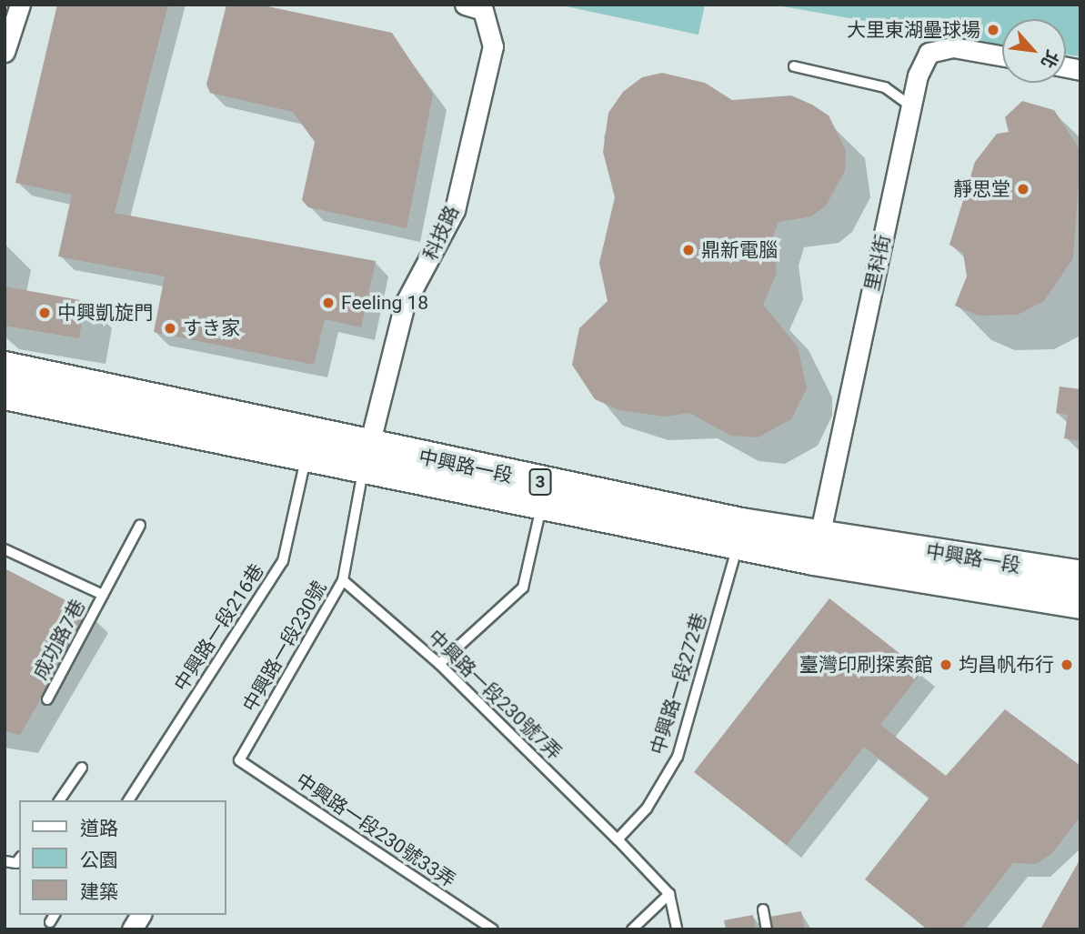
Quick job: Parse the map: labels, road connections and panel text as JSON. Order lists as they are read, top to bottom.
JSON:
{
  "streets": {
    "main road": ["中興路一段", "3"],
    "street": ["科技路", "里科街"],
    "lane": [
      "中興路一段216巷",
      "成功路7巷",
      "中興路一段230號",
      "中興路一段272巷",
      "中興路一段230號7弄",
      "中興路一段230號33弄"
    ]
  },
  "crossings": [
    ["科技路", "中興路一段"],
    ["科技路", "中興路一段230號"],
    ["里科街", "中興路一段"],
    ["中興路一段", "中興路一段216巷"],
    ["中興路一段", "中興路一段230號"],
    ["中興路一段", "中興路一段272巷"],
    ["中興路一段230號", "中興路一段230號7弄"],
    ["中興路一段230號", "中興路一段230號33弄"],
    ["中興路一段272巷", "中興路一段230號7弄"]
  ],
  "places": [
    "大里東湖壘球場",
    "靜思堂",
    "鼎新電腦",
    "Feeling 18",
    "中興凱旋門",
    "すき家",
    "臺灣印刷探索館",
    "均昌帆布行"
  ],
  "legend": ["道路", "公園", "建築"],
  "north": "bottom right"
}
